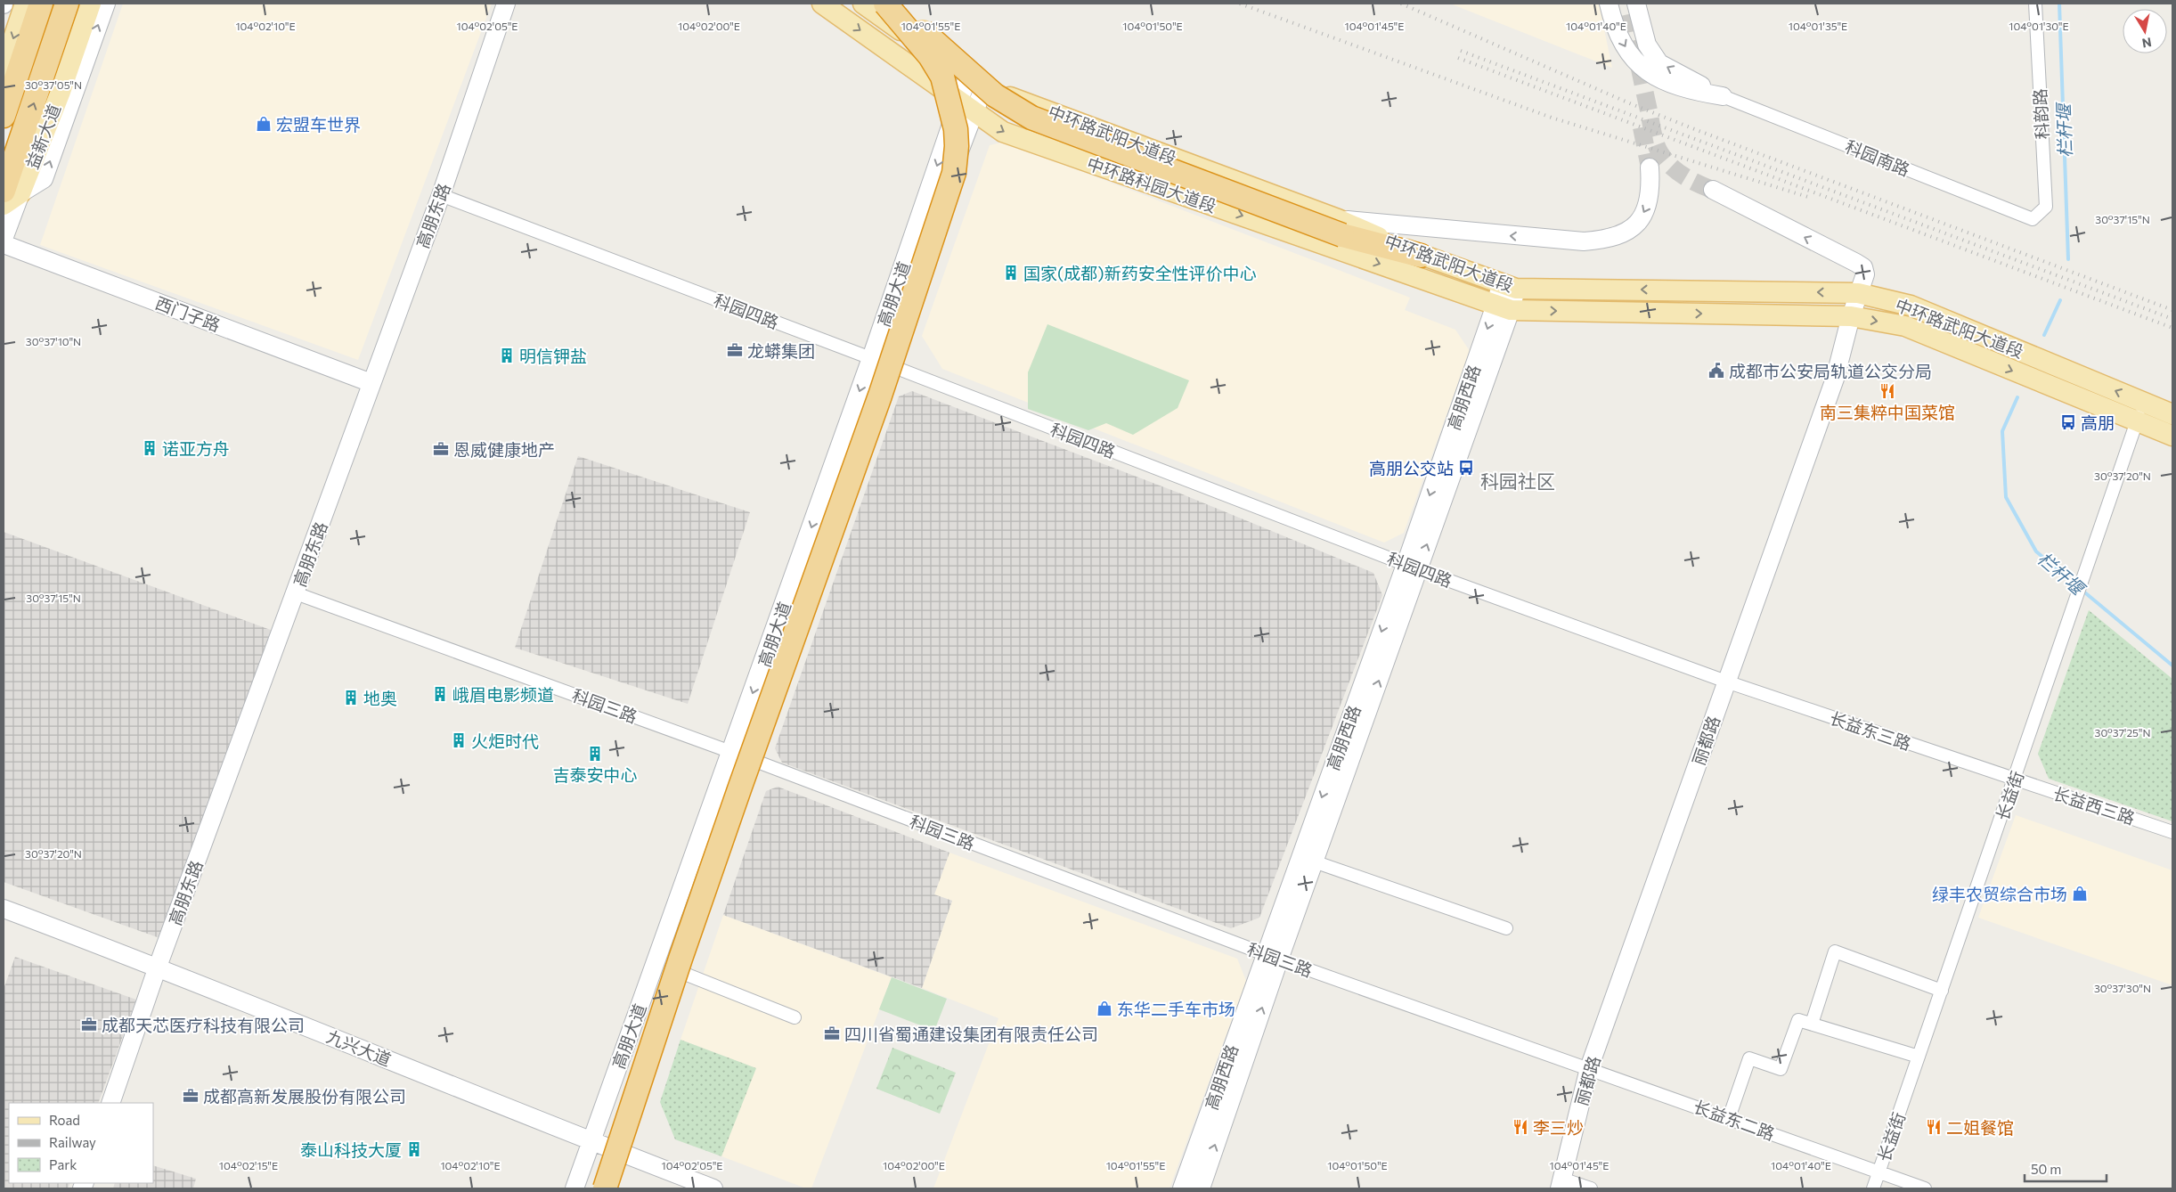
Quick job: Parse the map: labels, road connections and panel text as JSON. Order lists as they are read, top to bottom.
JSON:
{
  "streets": {
    "main road": ["中环路武阳大道段", "益新大道", "中环路科园大道段"],
    "street": [
      "科韵路",
      "科园南路",
      "高朋东路",
      "高朋大道",
      "科园四路",
      "西门子路",
      "高朋西路",
      "科园三路",
      "长益东三路",
      "丽都路",
      "长益街",
      "长益西三路",
      "九兴大道",
      "长益东二路"
    ]
  },
  "crossings": [
    ["科韵路", "科园南路"],
    ["中环路武阳大道段", "中环路科园大道段"],
    ["中环路武阳大道段", "高朋大道"],
    ["中环路武阳大道段", "高朋西路"],
    ["中环路武阳大道段", "丽都路"],
    ["中环路武阳大道段", "长益街"],
    ["中环路科园大道段", "高朋大道"],
    ["中环路科园大道段", "高朋西路"],
    ["高朋东路", "科园四路"],
    ["高朋东路", "西门子路"],
    ["高朋东路", "科园三路"],
    ["高朋东路", "九兴大道"],
    ["高朋大道", "科园四路"],
    ["高朋大道", "科园三路"],
    ["高朋大道", "九兴大道"],
    ["科园四路", "高朋西路"],
    ["科园四路", "长益东三路"],
    ["科园四路", "丽都路"],
    ["高朋西路", "科园三路"],
    ["科园三路", "丽都路"],
    ["科园三路", "长益东二路"],
    ["长益东三路", "丽都路"],
    ["长益东三路", "长益街"],
    ["长益东三路", "长益西三路"],
    ["丽都路", "长益东二路"],
    ["长益街", "长益西三路"],
    ["长益街", "长益东二路"]
  ],
  "one_way": ["中环路科园大道段"],
  "districts": ["科园社区"],
  "water": ["栏杆堰"],
  "places": {
    "shop": ["宏盟车世界", "绿丰农贸综合市场", "东华二手车市场"],
    "building": [
      "国家(成都)新药安全性评价中心",
      "明信钾盐",
      "诺亚方舟",
      "峨眉电影频道",
      "地奥",
      "火炬时代",
      "吉泰安中心",
      "泰山科技大厦"
    ],
    "office": [
      "龙蟒集团",
      "恩威健康地产",
      "成都天芯医疗科技有限公司",
      "四川省蜀通建设集团有限责任公司",
      "成都高新发展股份有限公司"
    ],
    "public building": ["成都市公安局轨道公交分局"],
    "restaurant": ["南三集粹中国菜馆", "李三炒", "二姐餐馆"],
    "bus stop": ["高朋", "高朋公交站"]
  },
  "legend": ["Road", "Railway", "Park"],
  "scale_bar": "50 m",
  "north": "bottom",
  "coordinates": [
    "104°02'10\"E",
    "104°02'05\"E",
    "104°02'00\"E",
    "104°01'55\"E",
    "104°01'50\"E",
    "104°01'45\"E",
    "104°01'40\"E",
    "104°01'35\"E",
    "104°01'30\"E",
    "30°37'05\"N",
    "30°37'15\"N",
    "30°37'10\"N",
    "30°37'20\"N",
    "30°37'25\"N",
    "30°37'30\"N",
    "104°02'15\"E"
  ]
}
